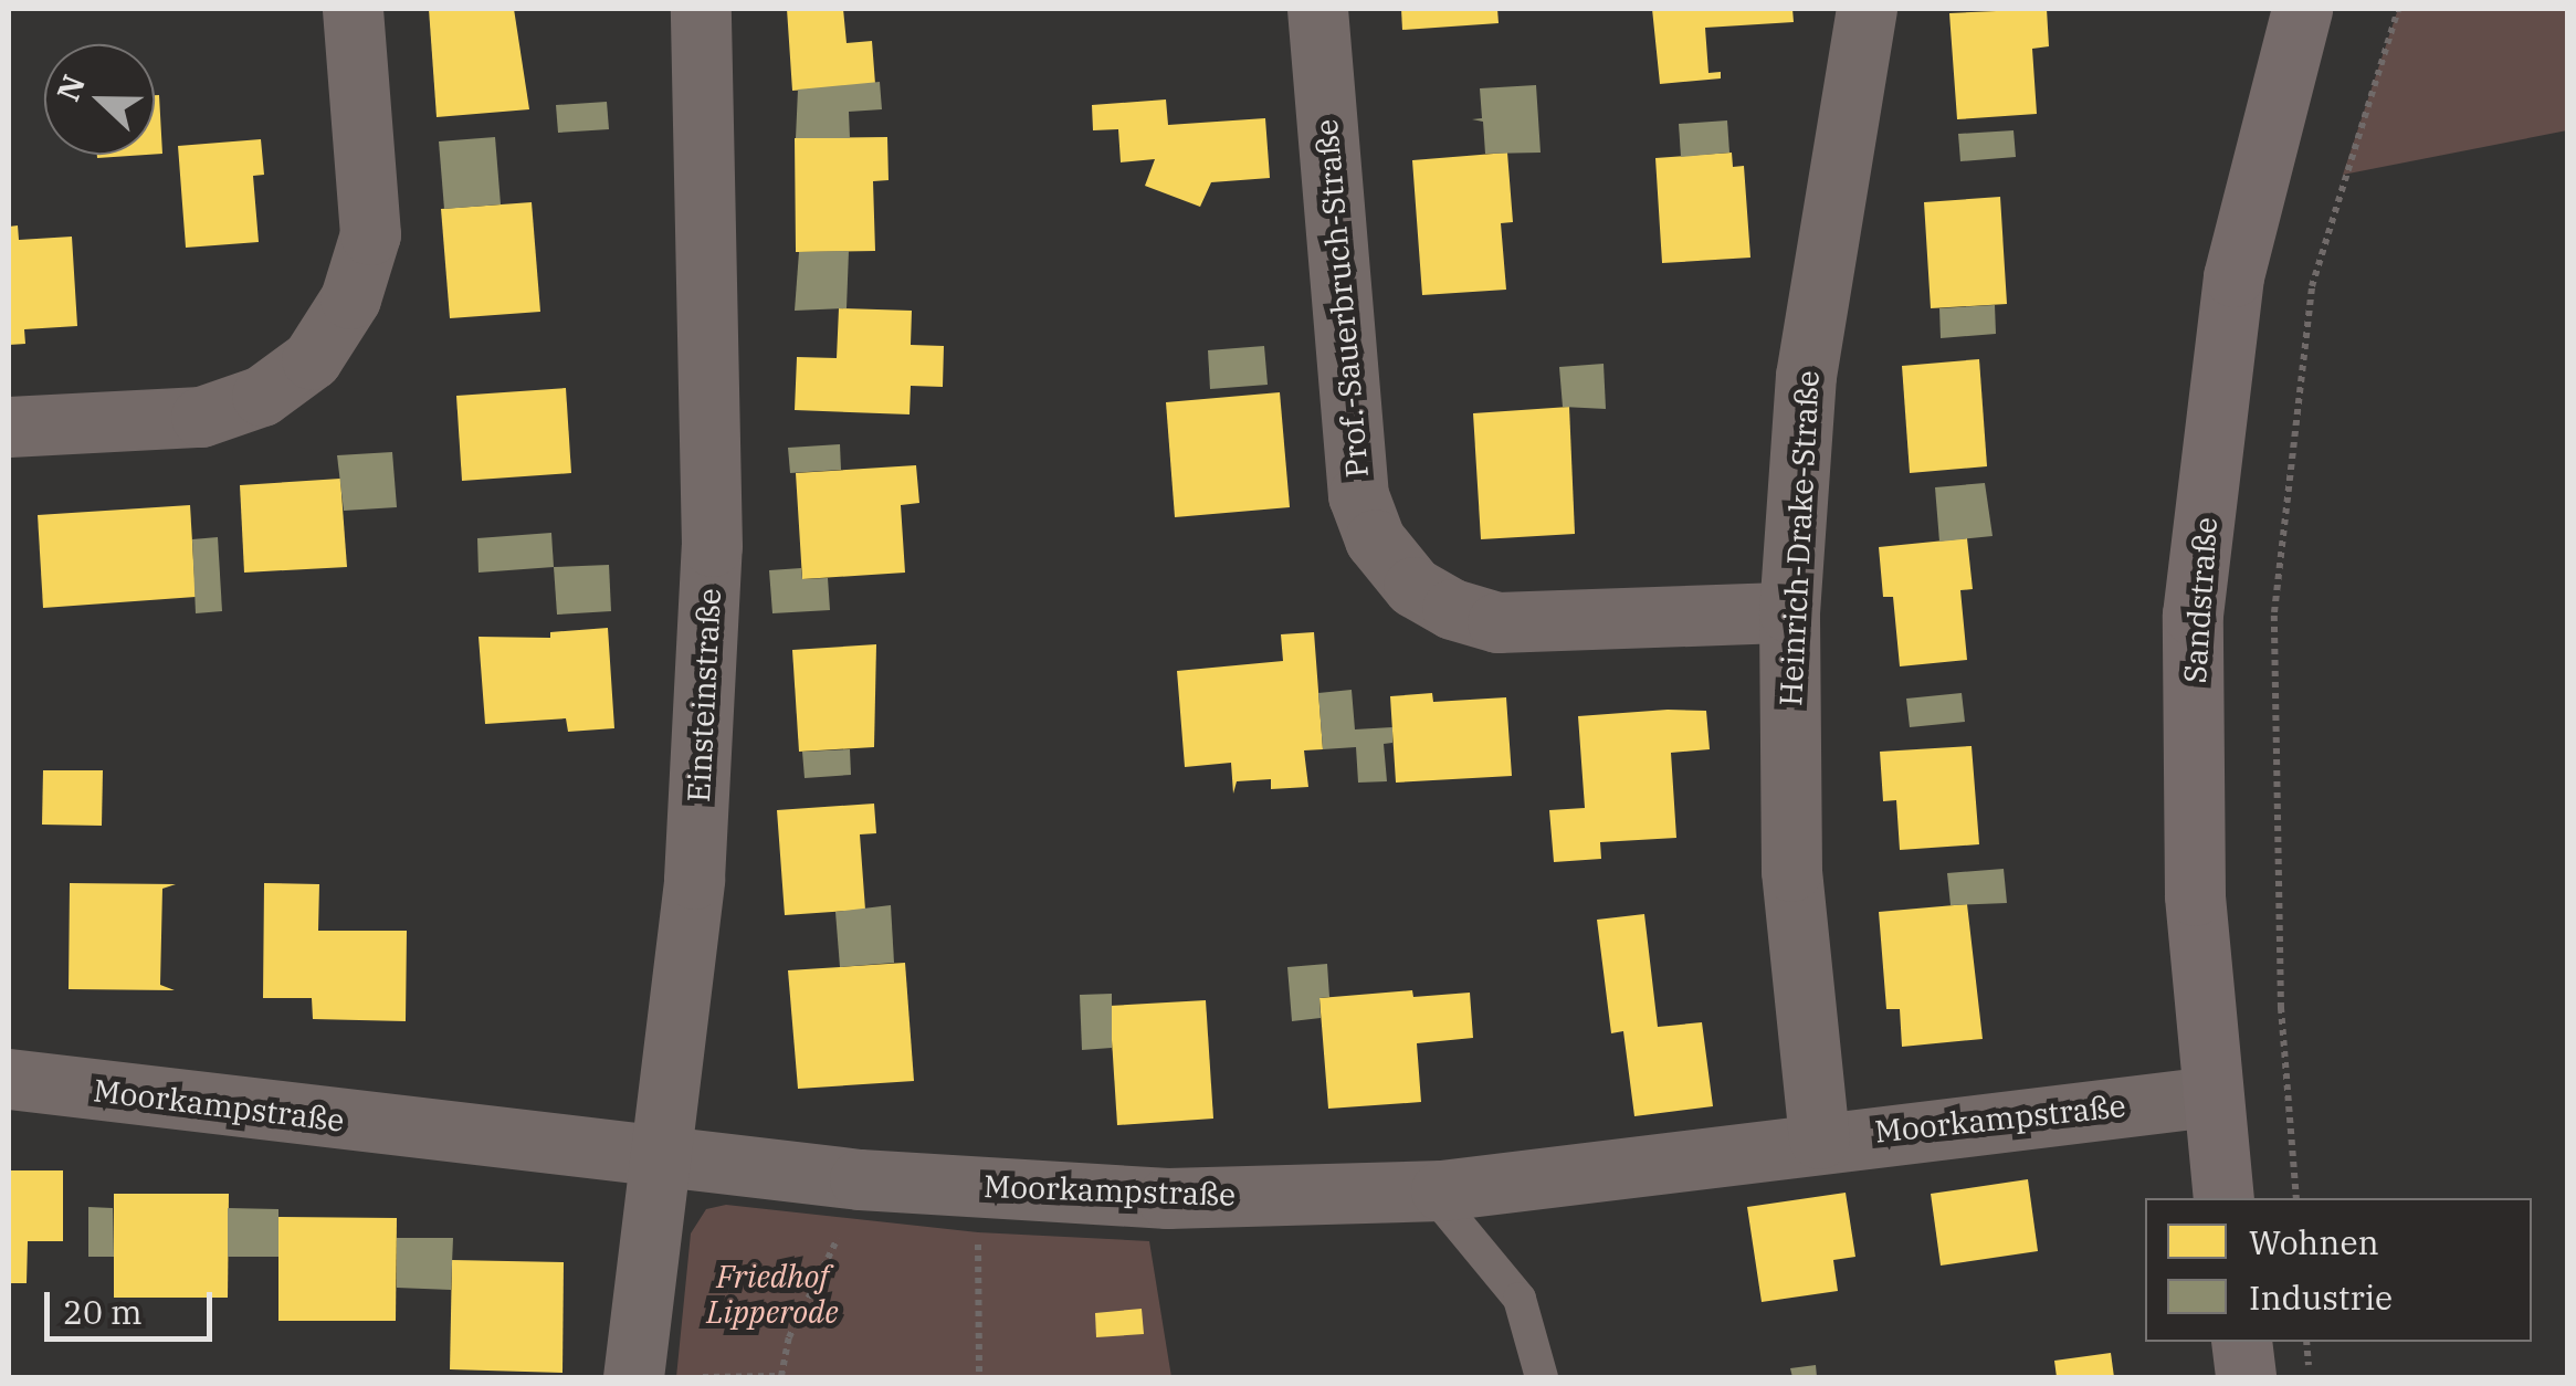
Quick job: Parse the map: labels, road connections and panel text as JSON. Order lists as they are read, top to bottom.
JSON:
{
  "streets": {
    "main road": ["Sandstraße"],
    "street": [
      "Prof.-Sauerbruch-Straße",
      "Heinrich-Drake-Straße",
      "Einsteinstraße",
      "Moorkampstraße"
    ]
  },
  "crossings": [
    ["Prof.-Sauerbruch-Straße", "Heinrich-Drake-Straße"],
    ["Heinrich-Drake-Straße", "Moorkampstraße"],
    ["Sandstraße", "Moorkampstraße"],
    ["Einsteinstraße", "Moorkampstraße"]
  ],
  "parks": ["Friedhof Lipperode"],
  "legend": ["Wohnen", "Industrie"],
  "scale_bar": "20 m",
  "north": "left"
}
